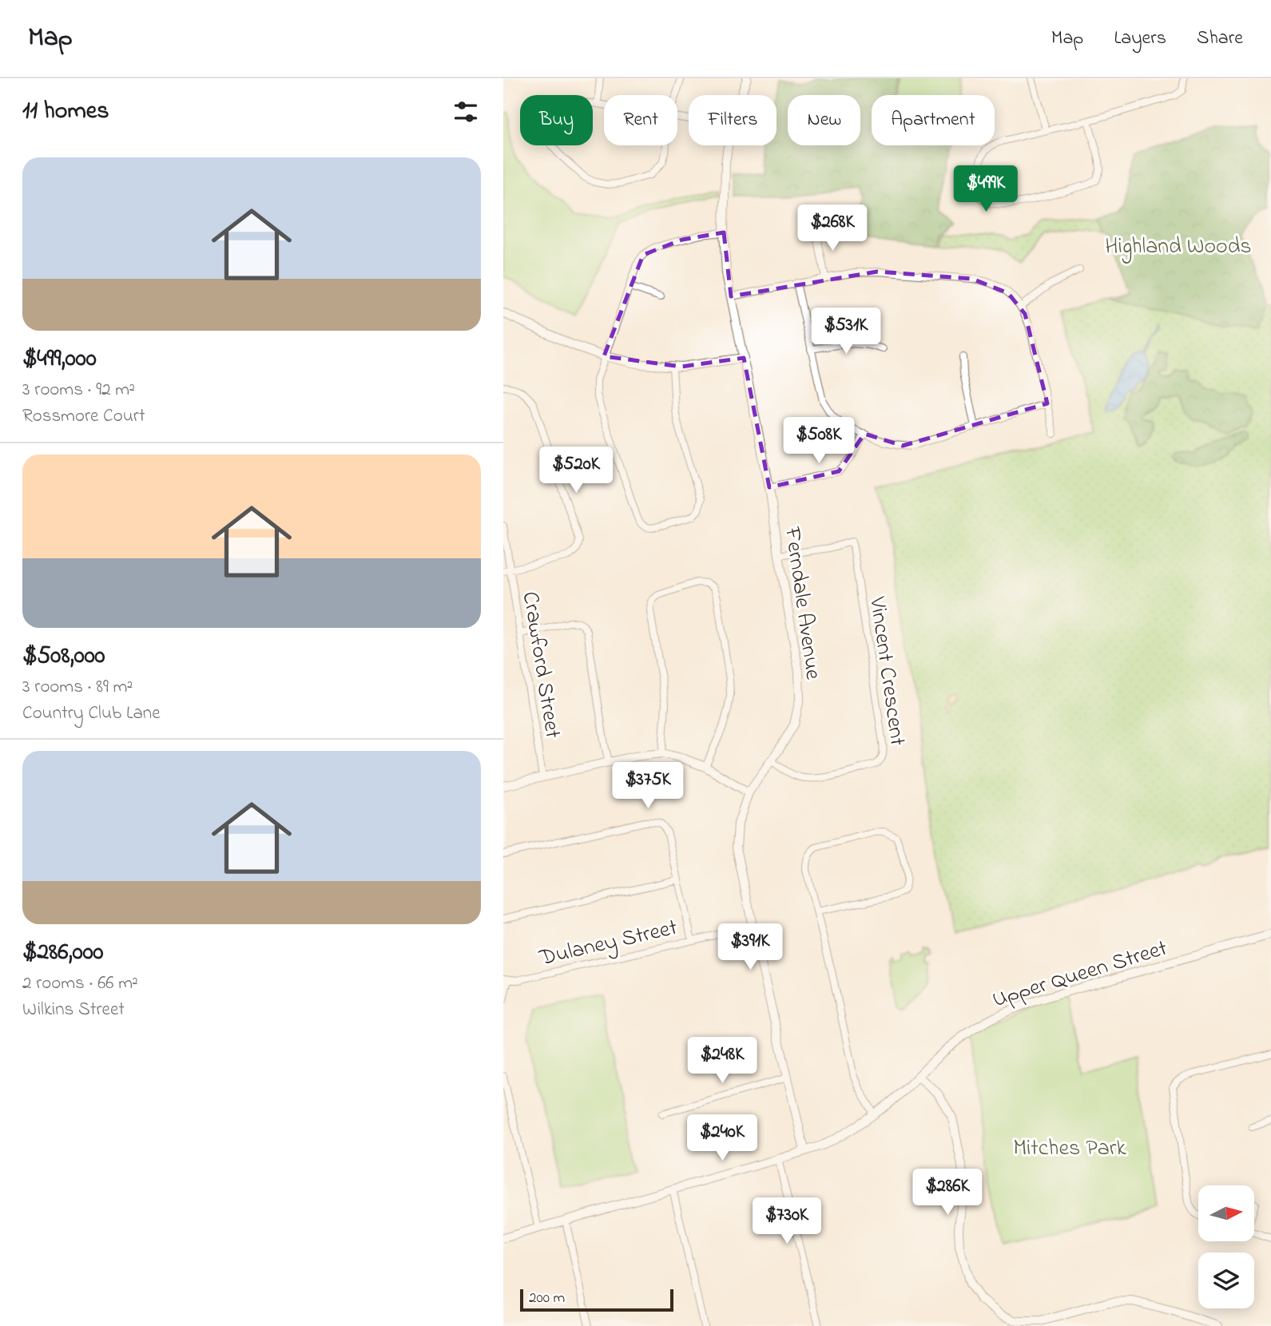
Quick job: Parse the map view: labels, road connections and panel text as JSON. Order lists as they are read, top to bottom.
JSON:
{
  "streets": {
    "street": [
      "Ferndale Avenue",
      "Crawford Street",
      "Vincent Crescent",
      "Dulaney Street",
      "Upper Queen Street"
    ]
  },
  "crossings": [
    ["Ferndale Avenue", "Vincent Crescent"],
    ["Ferndale Avenue", "Dulaney Street"],
    ["Ferndale Avenue", "Upper Queen Street"]
  ],
  "parks": ["Highland Woods", "Mitches Park"],
  "scale_bar": "200 m",
  "north": "right",
  "page": {
    "header": "Map",
    "nav": ["Map", "Layers", "Share"],
    "heading": "11 homes",
    "chip": [
      "Buy",
      "Rent",
      "Filters",
      "New",
      "Apartment"
    ],
    "list": [
      {
        "name": "$499,000",
        "note": "3 rooms · 92 m² · Rossmore Court"
      },
      {
        "name": "$508,000",
        "note": "3 rooms · 89 m² · Country Club Lane"
      },
      {
        "name": "$286,000",
        "note": "2 rooms · 66 m² · Wilkins Street"
      }
    ],
    "price": [
      "$499K",
      "$268K",
      "$531K",
      "$508K",
      "$520K",
      "$375K",
      "$391K",
      "$248K",
      "$240K",
      "$286K",
      "$730K"
    ],
    "scale": "200 m"
  }
}
